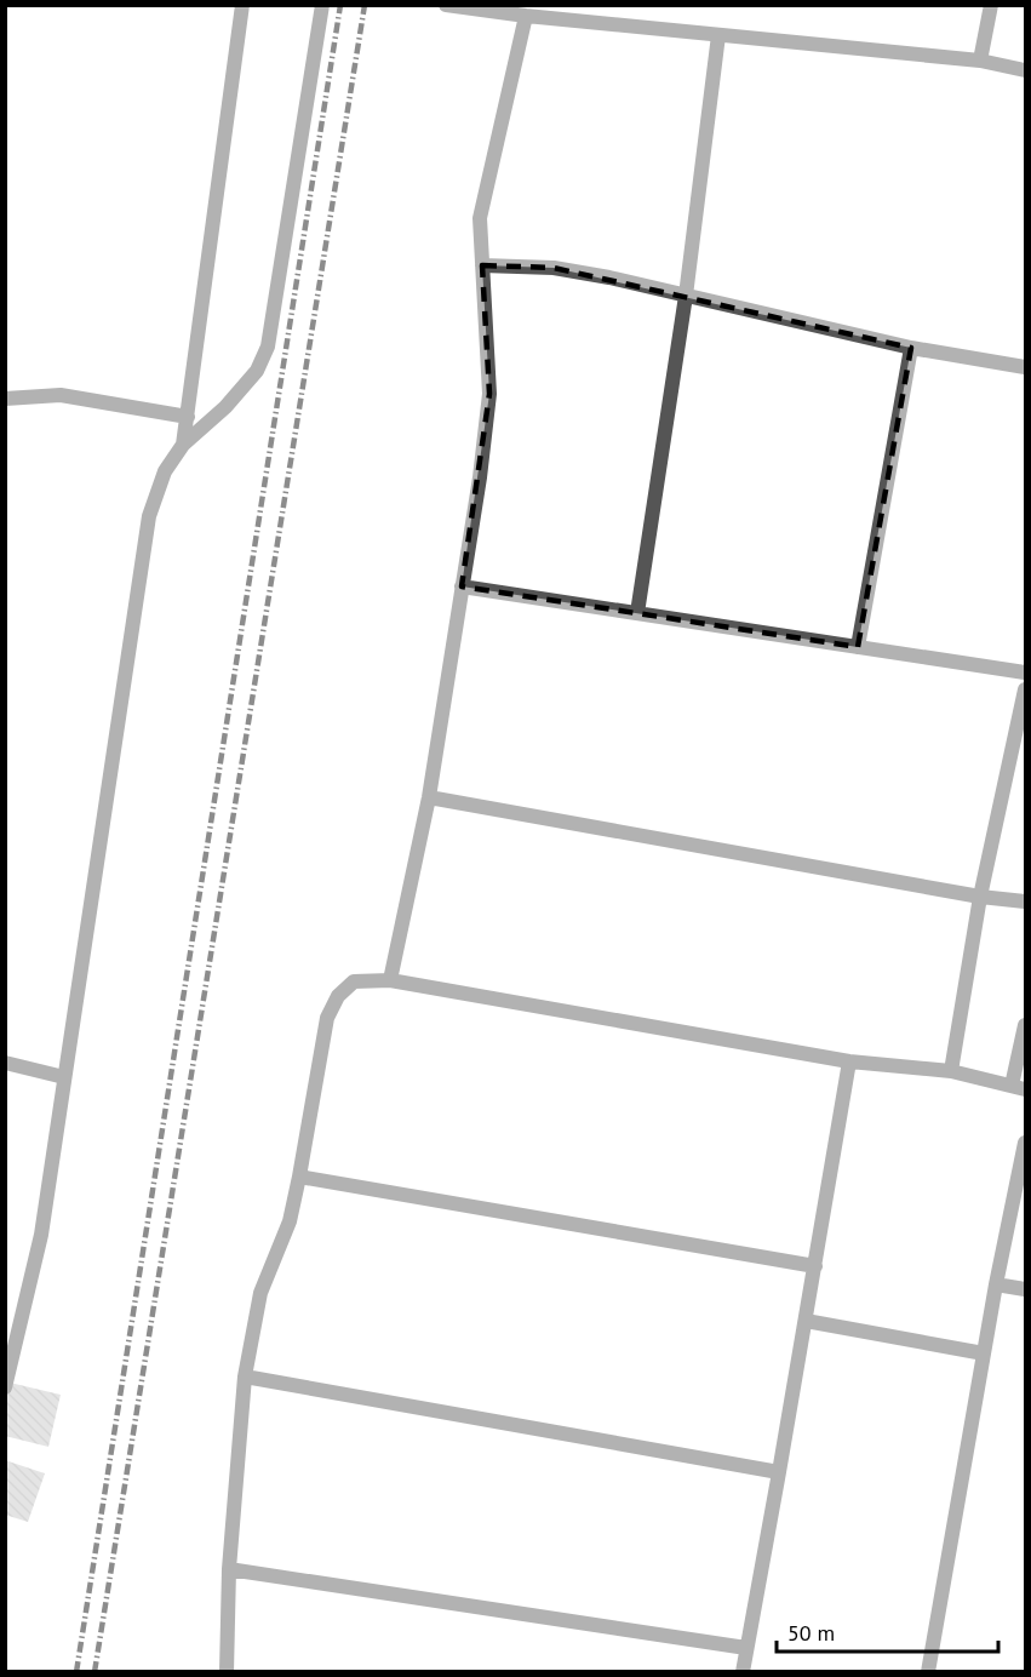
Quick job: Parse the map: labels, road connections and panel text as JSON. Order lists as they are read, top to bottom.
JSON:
{
  "scale_bar": "50 m"
}
